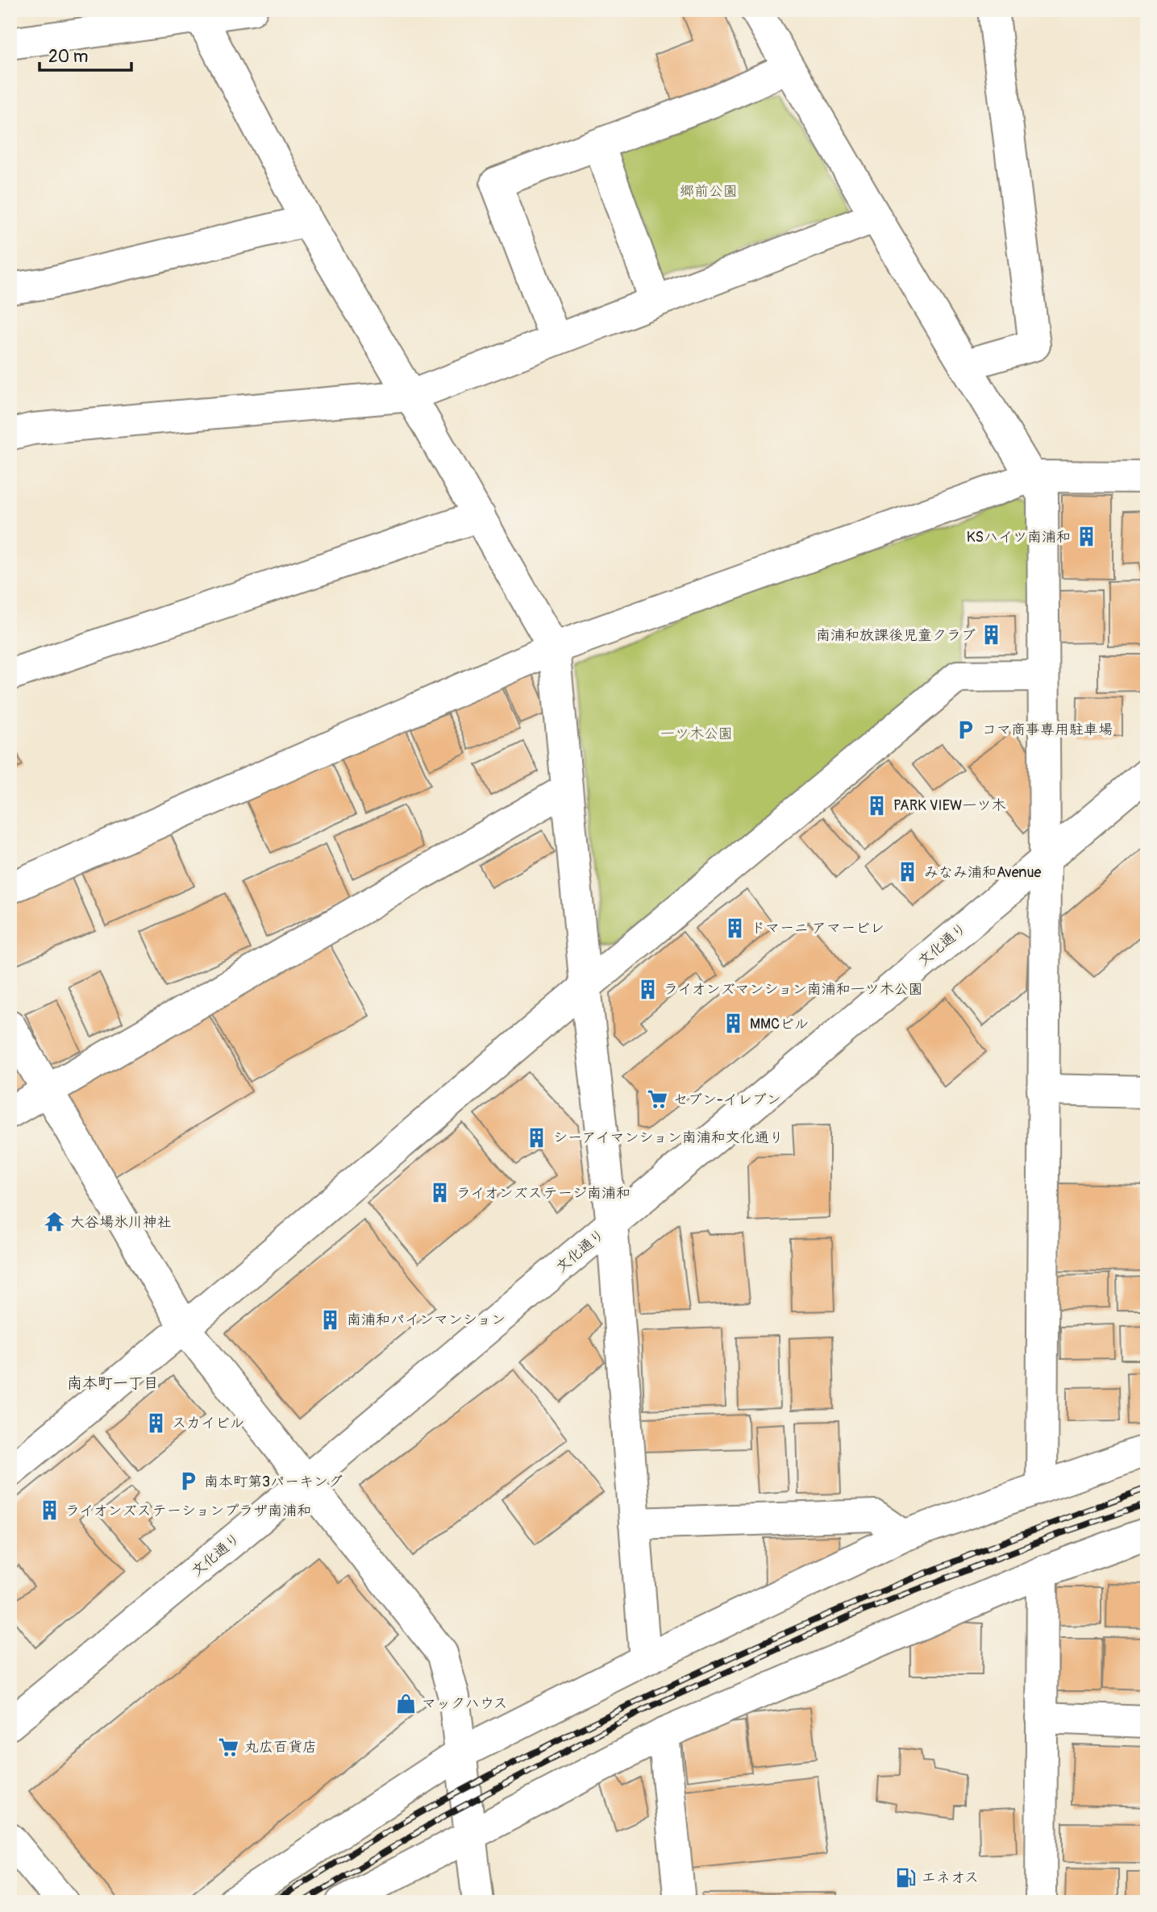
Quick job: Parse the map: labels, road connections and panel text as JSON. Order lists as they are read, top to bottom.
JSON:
{
  "streets": {
    "street": ["文化通り"]
  },
  "districts": ["南本町一丁目"],
  "parks": ["郷前公園", "一ツ木公園"],
  "places": {
    "building": [
      "KSハイツ南浦和",
      "南浦和放課後児童クラブ",
      "PARK VIEW一ツ木",
      "みなみ浦和Avenue",
      "ドマーニ アマービレ",
      "ライオンズマンション南浦和一ツ木公園",
      "MMCビル",
      "シーアイマンション南浦和文化通り",
      "ライオンズステージ南浦和",
      "南浦和パインマンション",
      "スカイビル",
      "ライオンズステーションプラザ南浦和"
    ],
    "parking": ["コマ商事専用駐車場", "南本町第3パーキング"],
    "supermarket": ["セブン-イレブン", "丸広百貨店"],
    "temple": ["大谷場氷川神社"],
    "shop": ["マックハウス"],
    "fuel station": ["エネオス"]
  },
  "scale_bar": "20 m"
}
